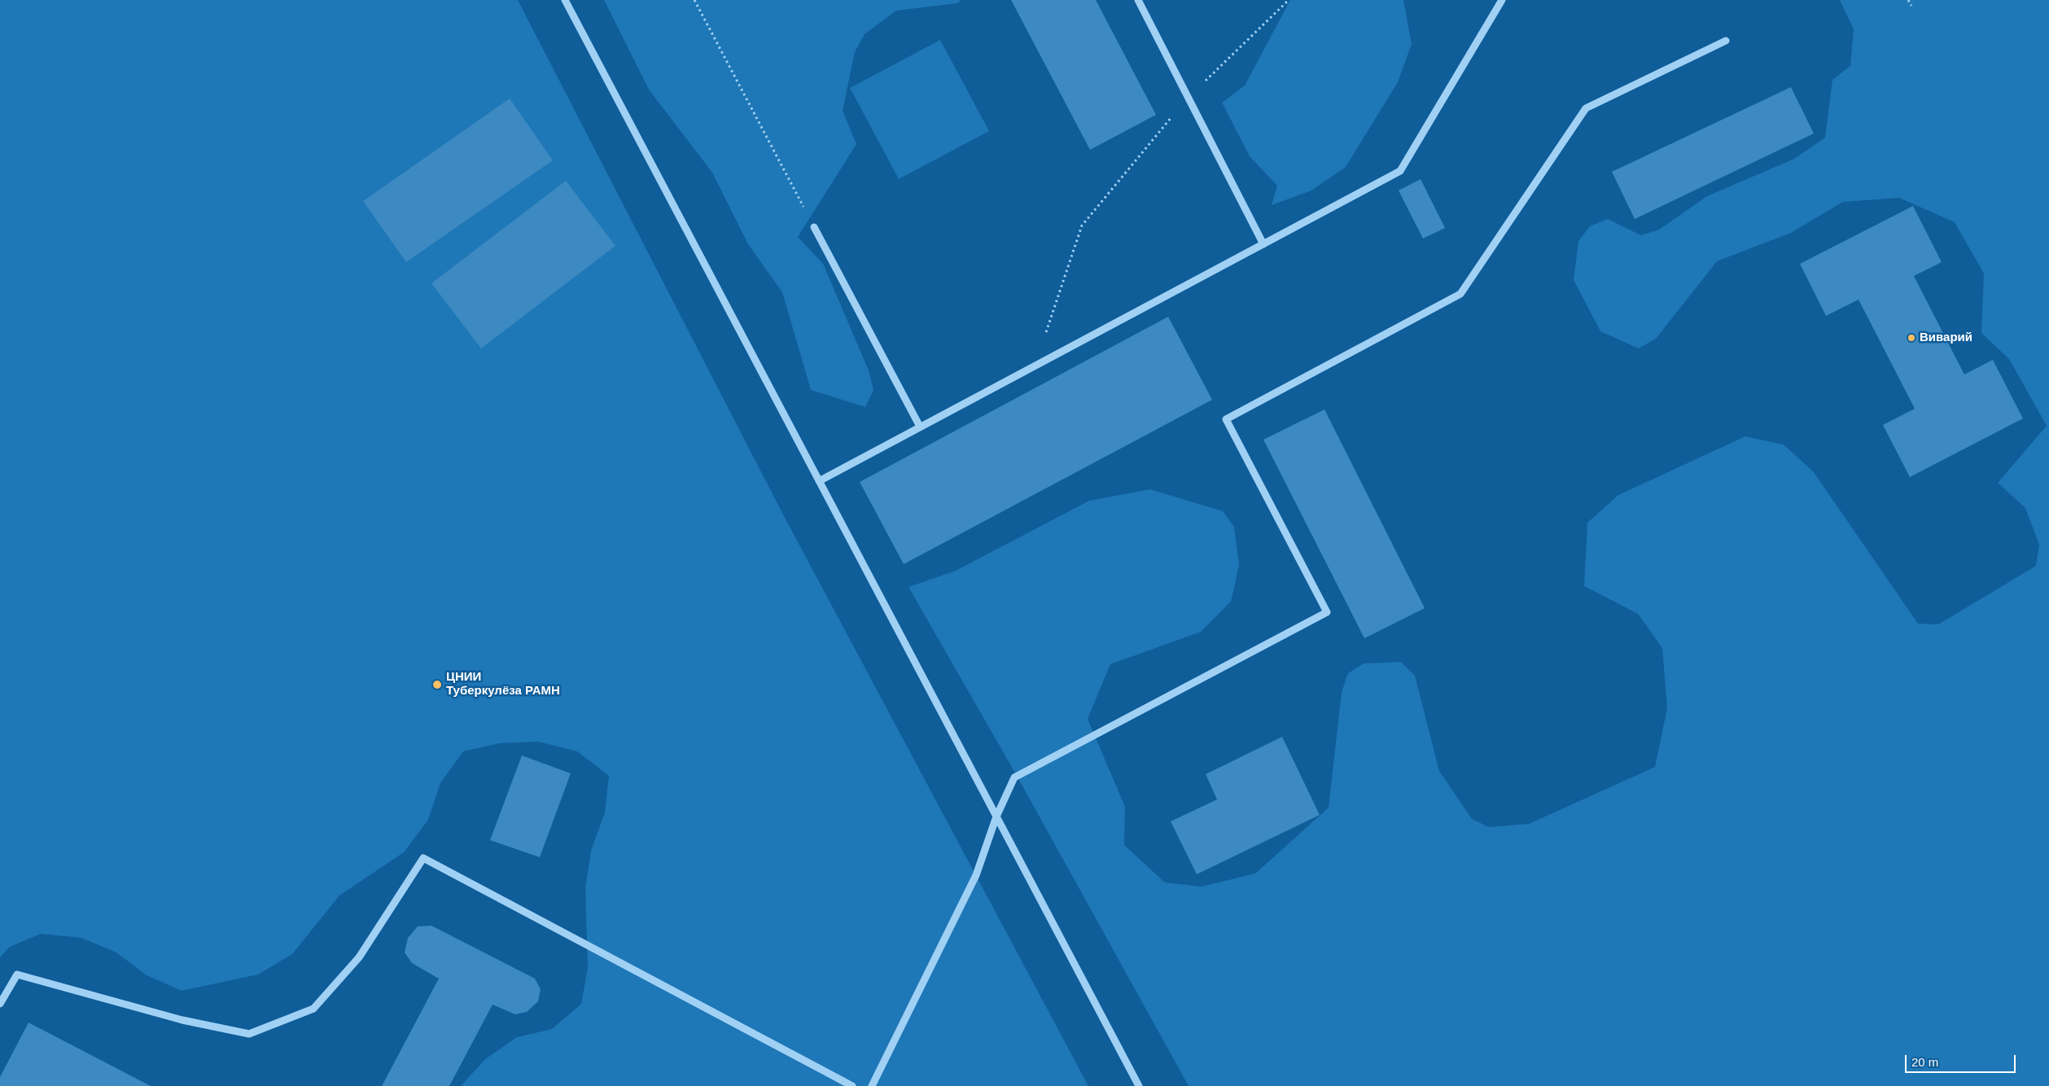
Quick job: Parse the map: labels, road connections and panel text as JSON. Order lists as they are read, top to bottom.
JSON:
{
  "places": ["Виварий", "ЦНИИ Туберкулёза РАМН"],
  "scale_bar": "20 m"
}
